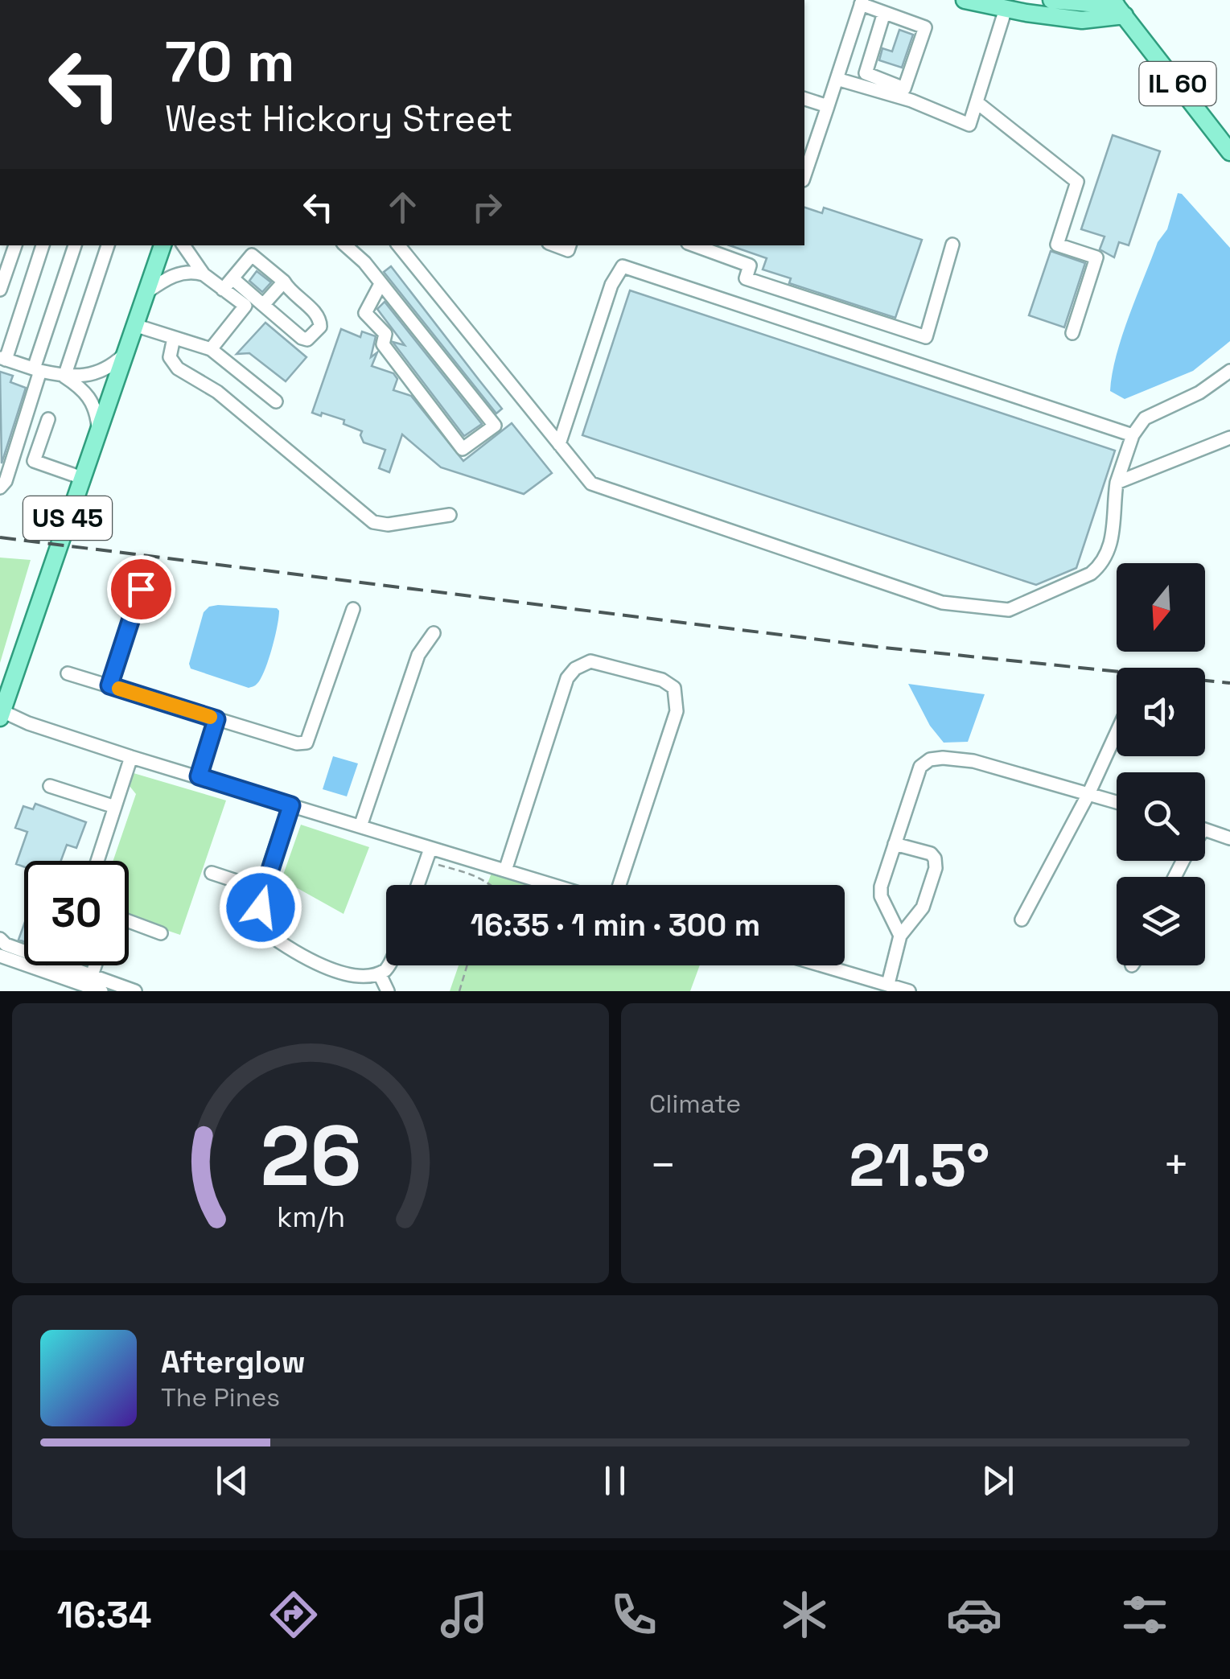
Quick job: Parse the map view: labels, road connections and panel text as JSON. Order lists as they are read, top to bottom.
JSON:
{
  "streets": {
    "main road": ["IL 60", "US 45"]
  },
  "north": "bottom",
  "page": {
    "turn": ["70 m", "West Hickory Street"],
    "limit": "30",
    "trip": "16:35 · 1 min · 300 m",
    "tile": "Climate",
    "heat": ["−", "21.5°", "+"],
    "song": ["Afterglow", "The Pines"],
    "tabs": "16:34",
    "gauge": ["26", "km/h"]
  }
}
